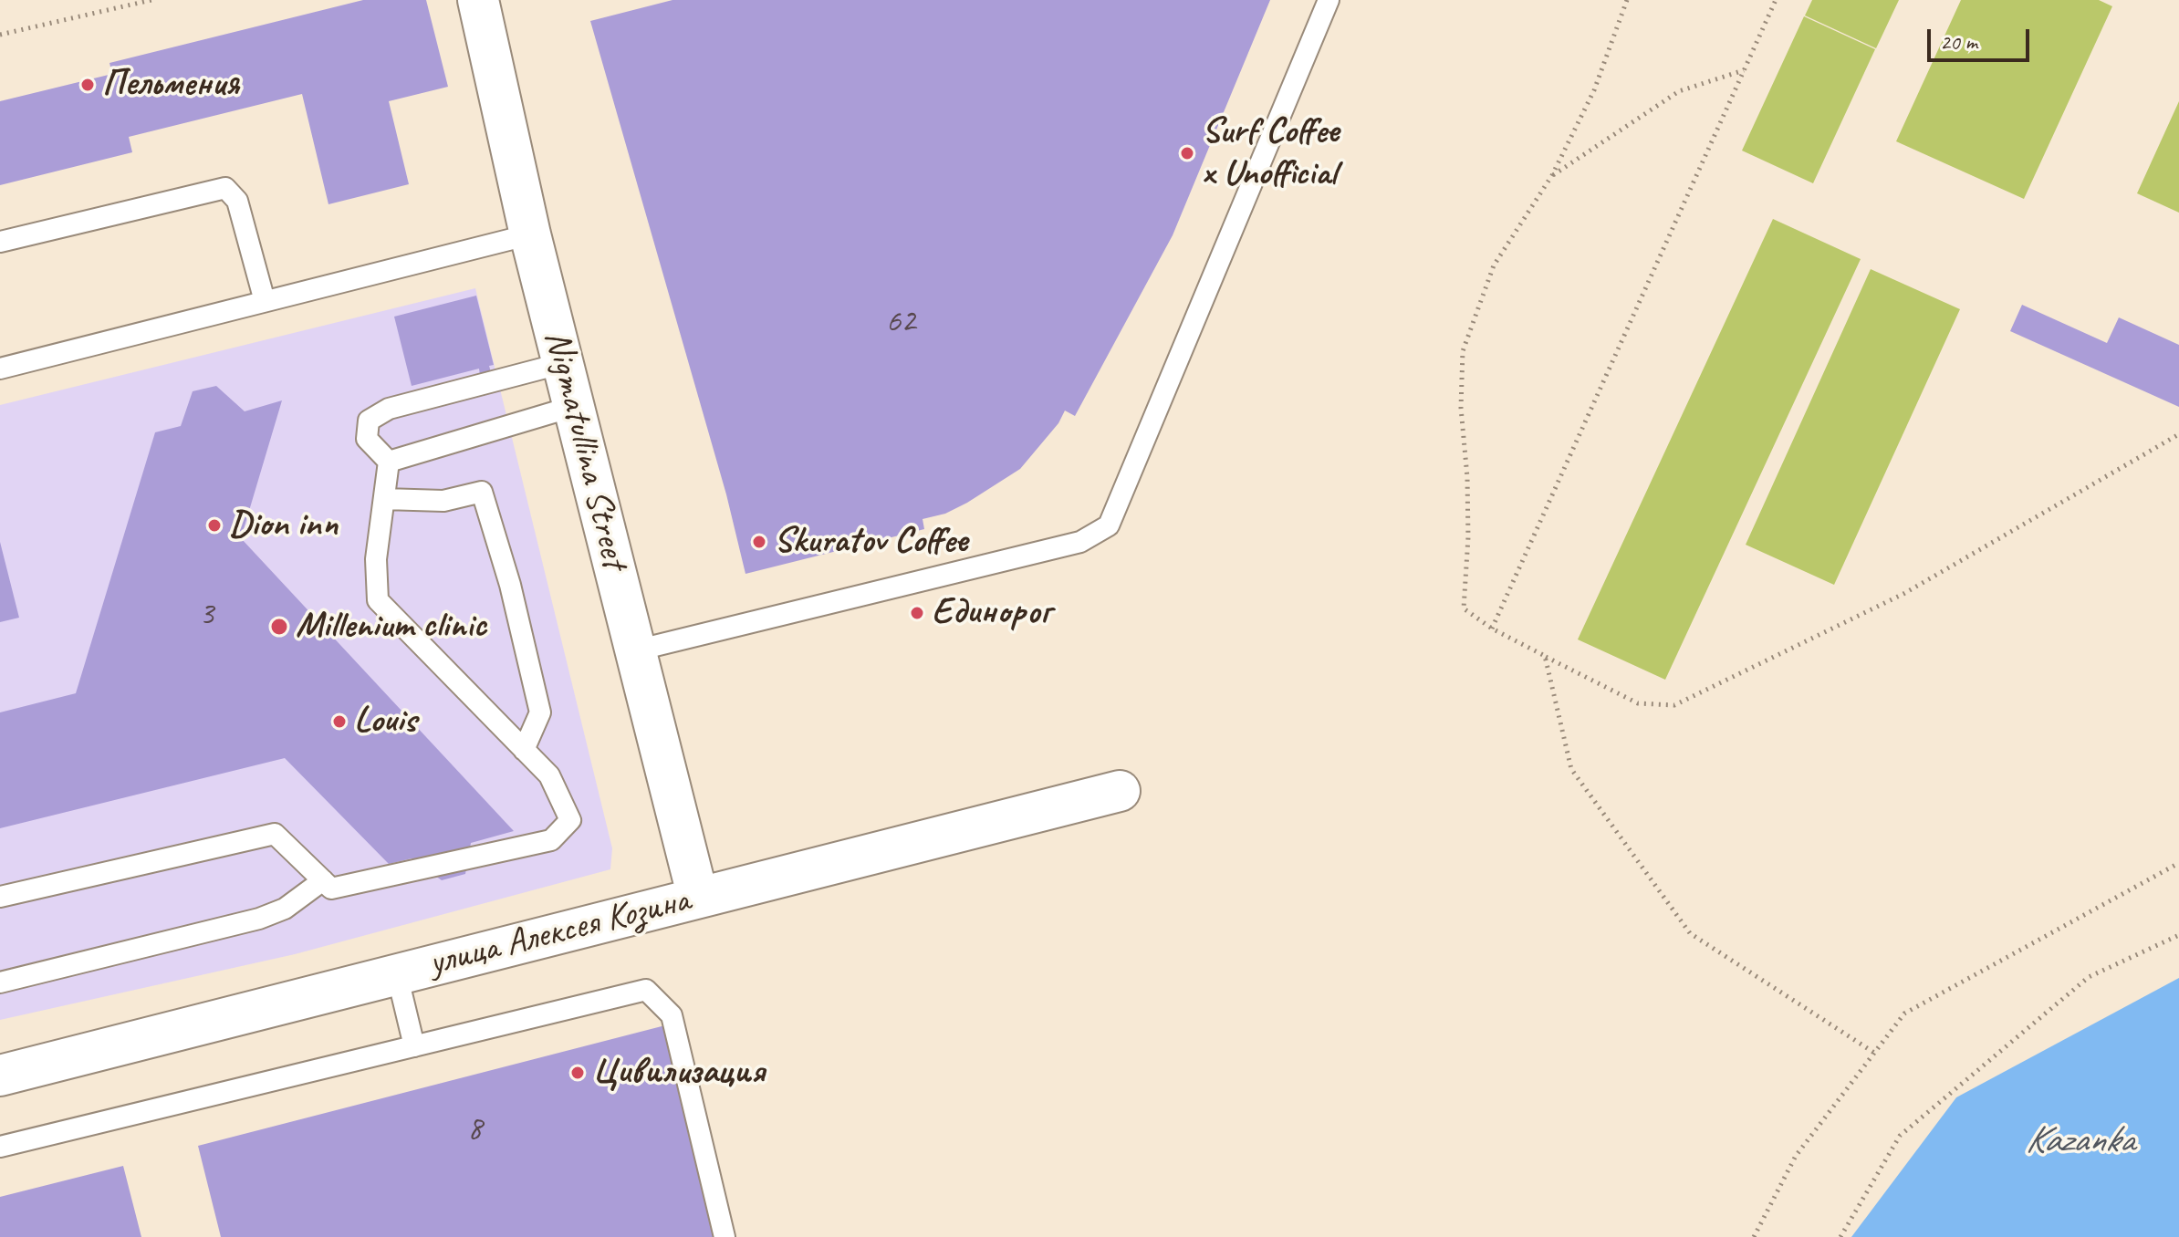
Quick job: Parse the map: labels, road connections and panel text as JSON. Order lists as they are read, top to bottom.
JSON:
{
  "streets": {
    "street": ["Nigmatullina Street", "улица Алексея Козина"]
  },
  "crossings": [
    ["Nigmatullina Street", "улица Алексея Козина"]
  ],
  "water": ["Kazanka"],
  "places": [
    "Пельмения",
    "Surf Coffee x Unofficial",
    "Dion inn",
    "Skuratov Coffee",
    "Единорог",
    "Millenium clinic",
    "Louis",
    "Цивилизация"
  ],
  "house_numbers": ["62", "3", "8"],
  "scale_bar": "20 m"
}
